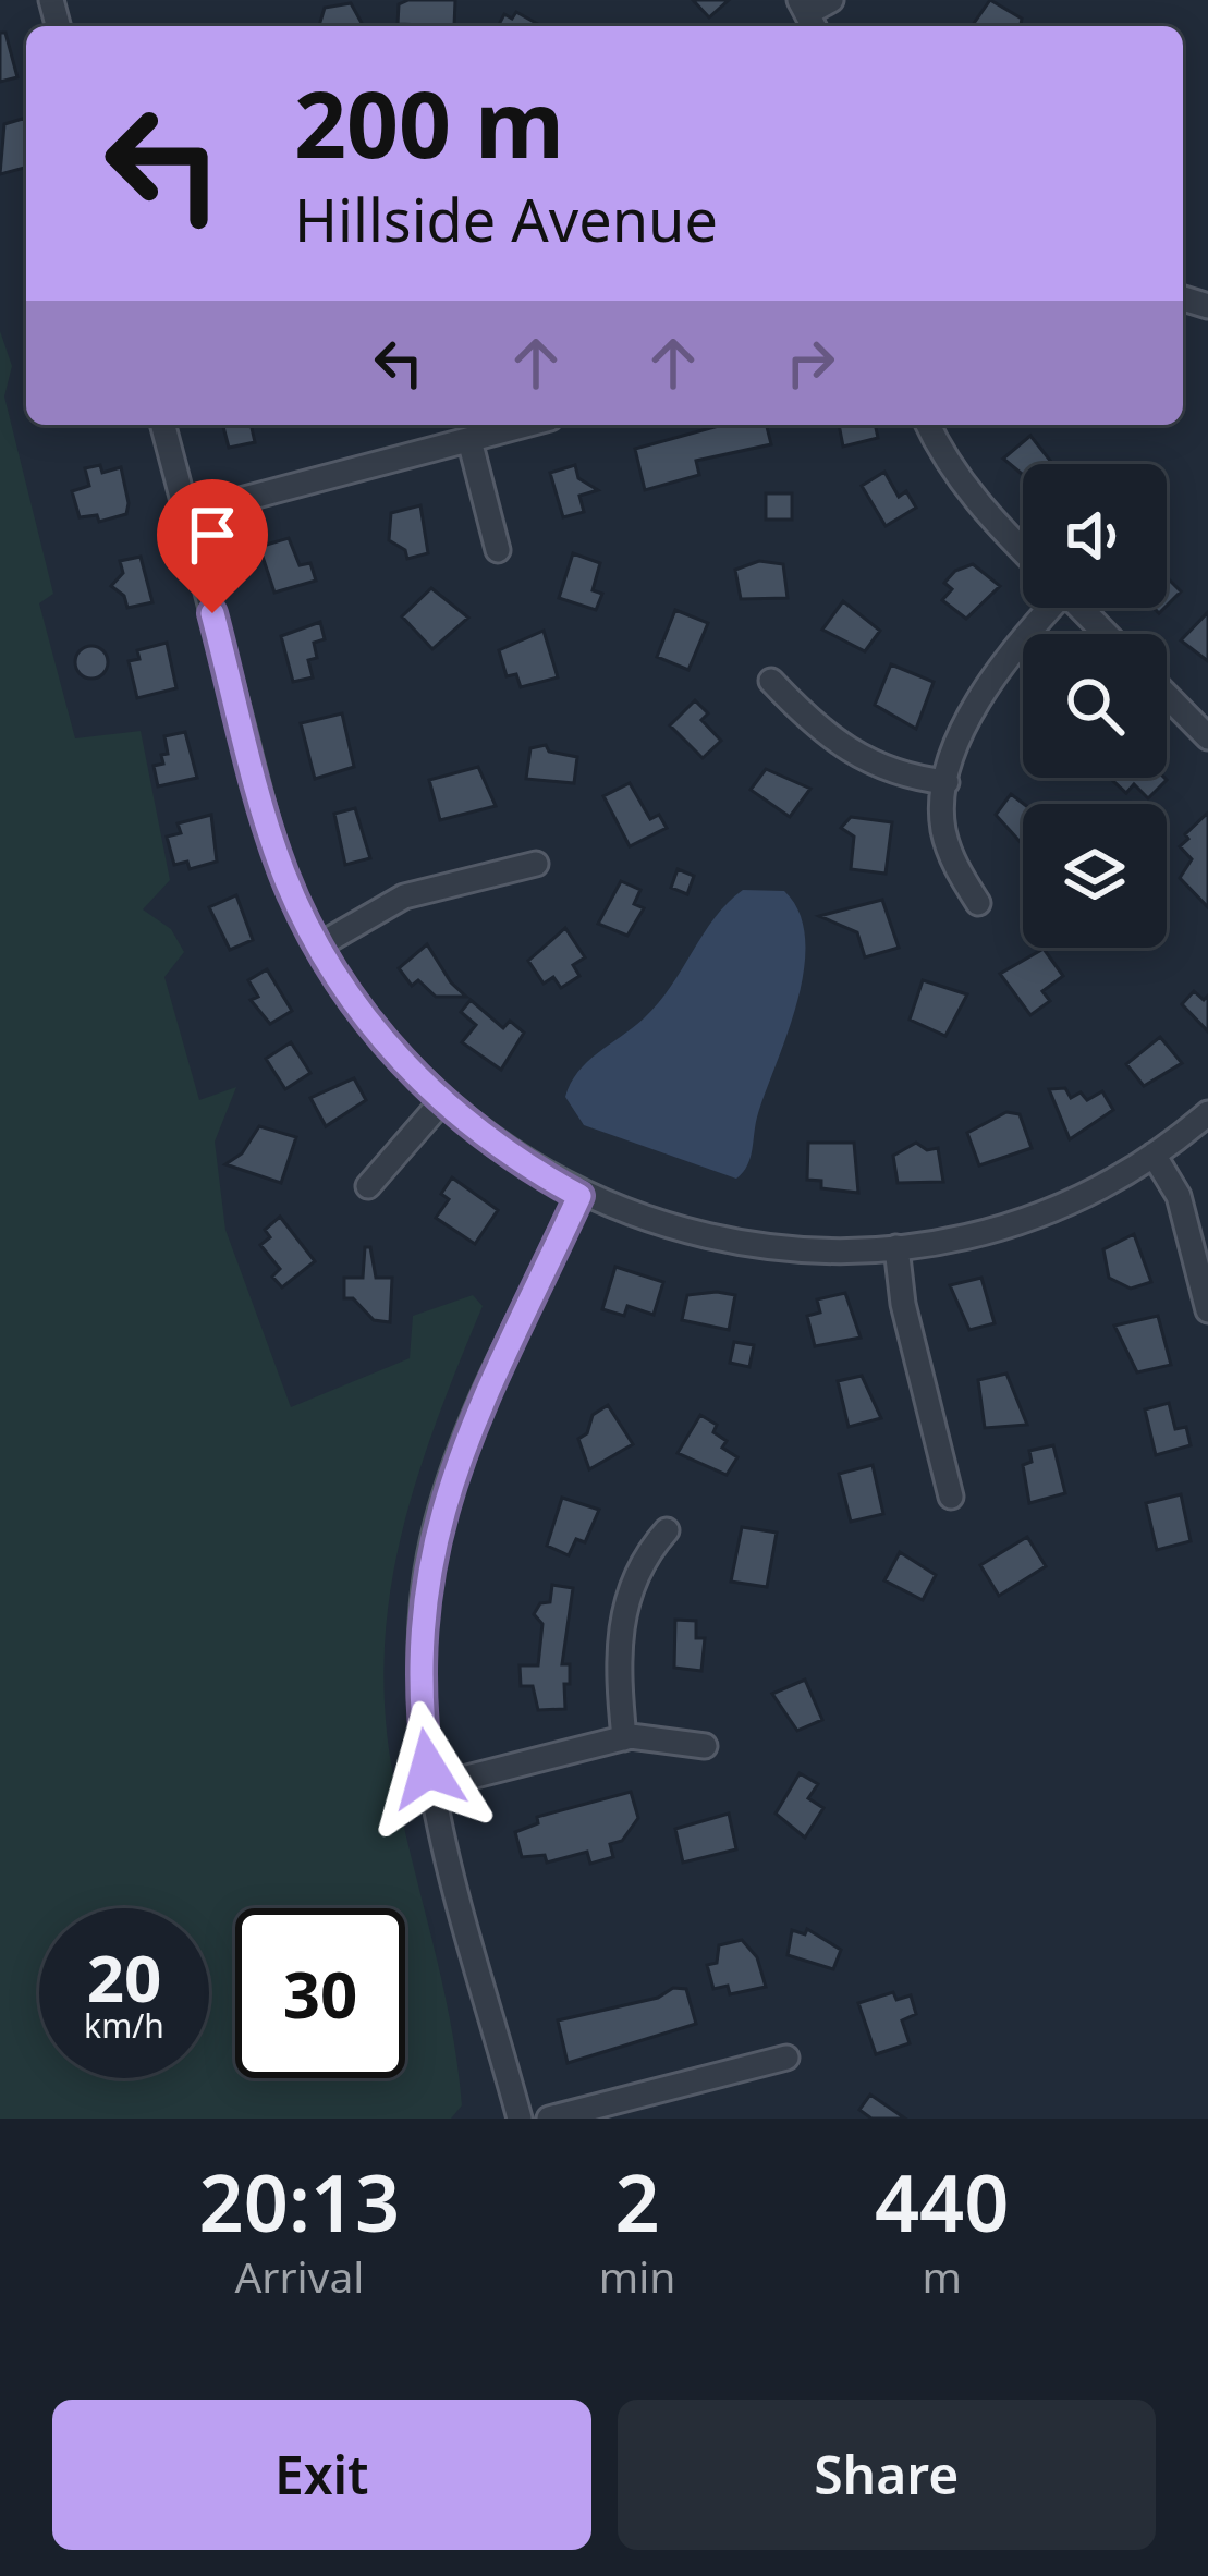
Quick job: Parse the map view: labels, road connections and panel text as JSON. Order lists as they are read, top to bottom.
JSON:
{
  "page": {
    "turn": ["200 m", "Hillside Avenue"],
    "speed": "20 km/h",
    "limit": "30",
    "eta": [
      "20:13",
      "Arrival",
      "2",
      "min",
      "440",
      "m"
    ],
    "buttons": ["Exit", "Share"]
  }
}
